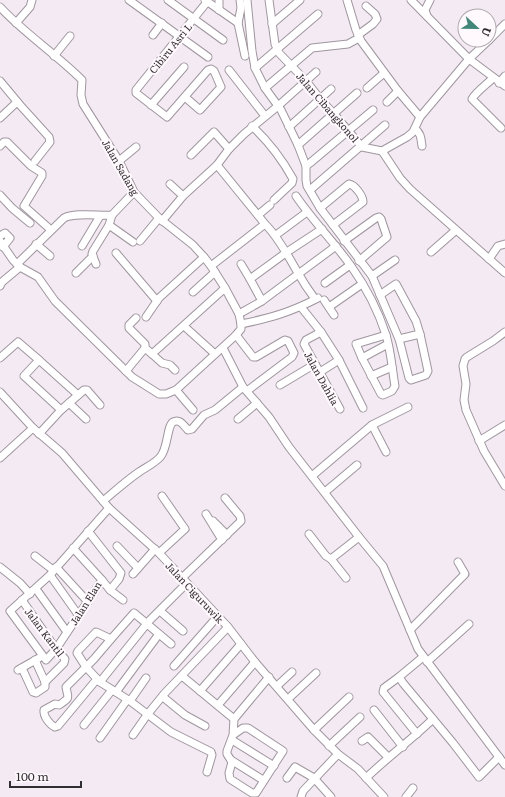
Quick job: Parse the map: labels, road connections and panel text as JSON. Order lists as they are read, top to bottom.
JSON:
{
  "streets": {
    "street": [
      "Cibiru Asri L",
      "Jalan Cibangkonol",
      "Jalan Sadang",
      "Jalan Dahlia",
      "Jalan Ciguruwik",
      "Jalan Elan",
      "Jalan Kantil"
    ]
  },
  "crossings": [
    ["Jalan Elan", "Jalan Kantil"]
  ],
  "scale_bar": "100 m",
  "north": "right"
}
